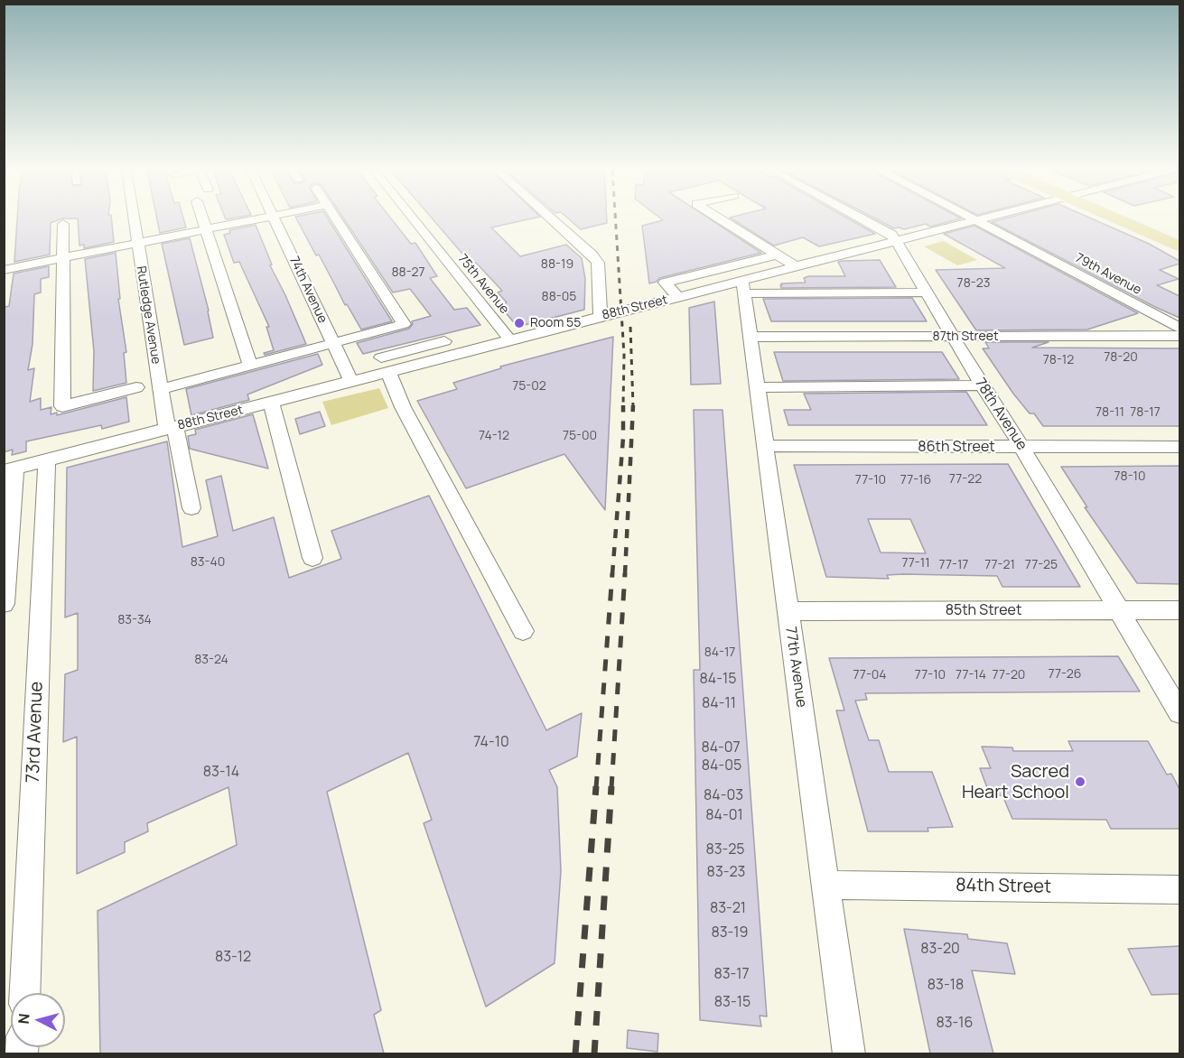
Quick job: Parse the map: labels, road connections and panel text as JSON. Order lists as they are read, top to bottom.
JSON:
{
  "streets": {
    "street": [
      "79th Avenue",
      "75th Avenue",
      "74th Avenue",
      "88th Street",
      "Rutledge Avenue",
      "87th Street",
      "78th Avenue",
      "86th Street",
      "85th Street",
      "77th Avenue",
      "73rd Avenue",
      "84th Street"
    ]
  },
  "crossings": [
    ["79th Avenue", "88th Street"],
    ["75th Avenue", "88th Street"],
    ["74th Avenue", "88th Street"],
    ["88th Street", "Rutledge Avenue"],
    ["88th Street", "78th Avenue"],
    ["88th Street", "77th Avenue"],
    ["88th Street", "73rd Avenue"],
    ["87th Street", "78th Avenue"],
    ["87th Street", "77th Avenue"],
    ["78th Avenue", "86th Street"],
    ["78th Avenue", "85th Street"],
    ["86th Street", "77th Avenue"],
    ["85th Street", "77th Avenue"],
    ["77th Avenue", "84th Street"]
  ],
  "places": ["Room 55", "Sacred Heart School"],
  "house_numbers": [
    "88-19",
    "88-27",
    "78-23",
    "88-05",
    "78-20",
    "78-12",
    "75-02",
    "78-11",
    "78-17",
    "74-12",
    "75-00",
    "78-10",
    "77-22",
    "77-10",
    "77-16",
    "83-40",
    "77-11",
    "77-17",
    "77-21",
    "77-25",
    "83-34",
    "84-17",
    "83-24",
    "77-26",
    "77-04",
    "77-10",
    "77-14",
    "77-20",
    "84-15",
    "84-11",
    "74-10",
    "84-07",
    "84-05",
    "83-14",
    "84-03",
    "84-01",
    "83-25",
    "83-23",
    "83-21",
    "83-19",
    "83-20",
    "83-12",
    "83-17",
    "83-18",
    "83-15",
    "83-16"
  ],
  "north": "left"
}
